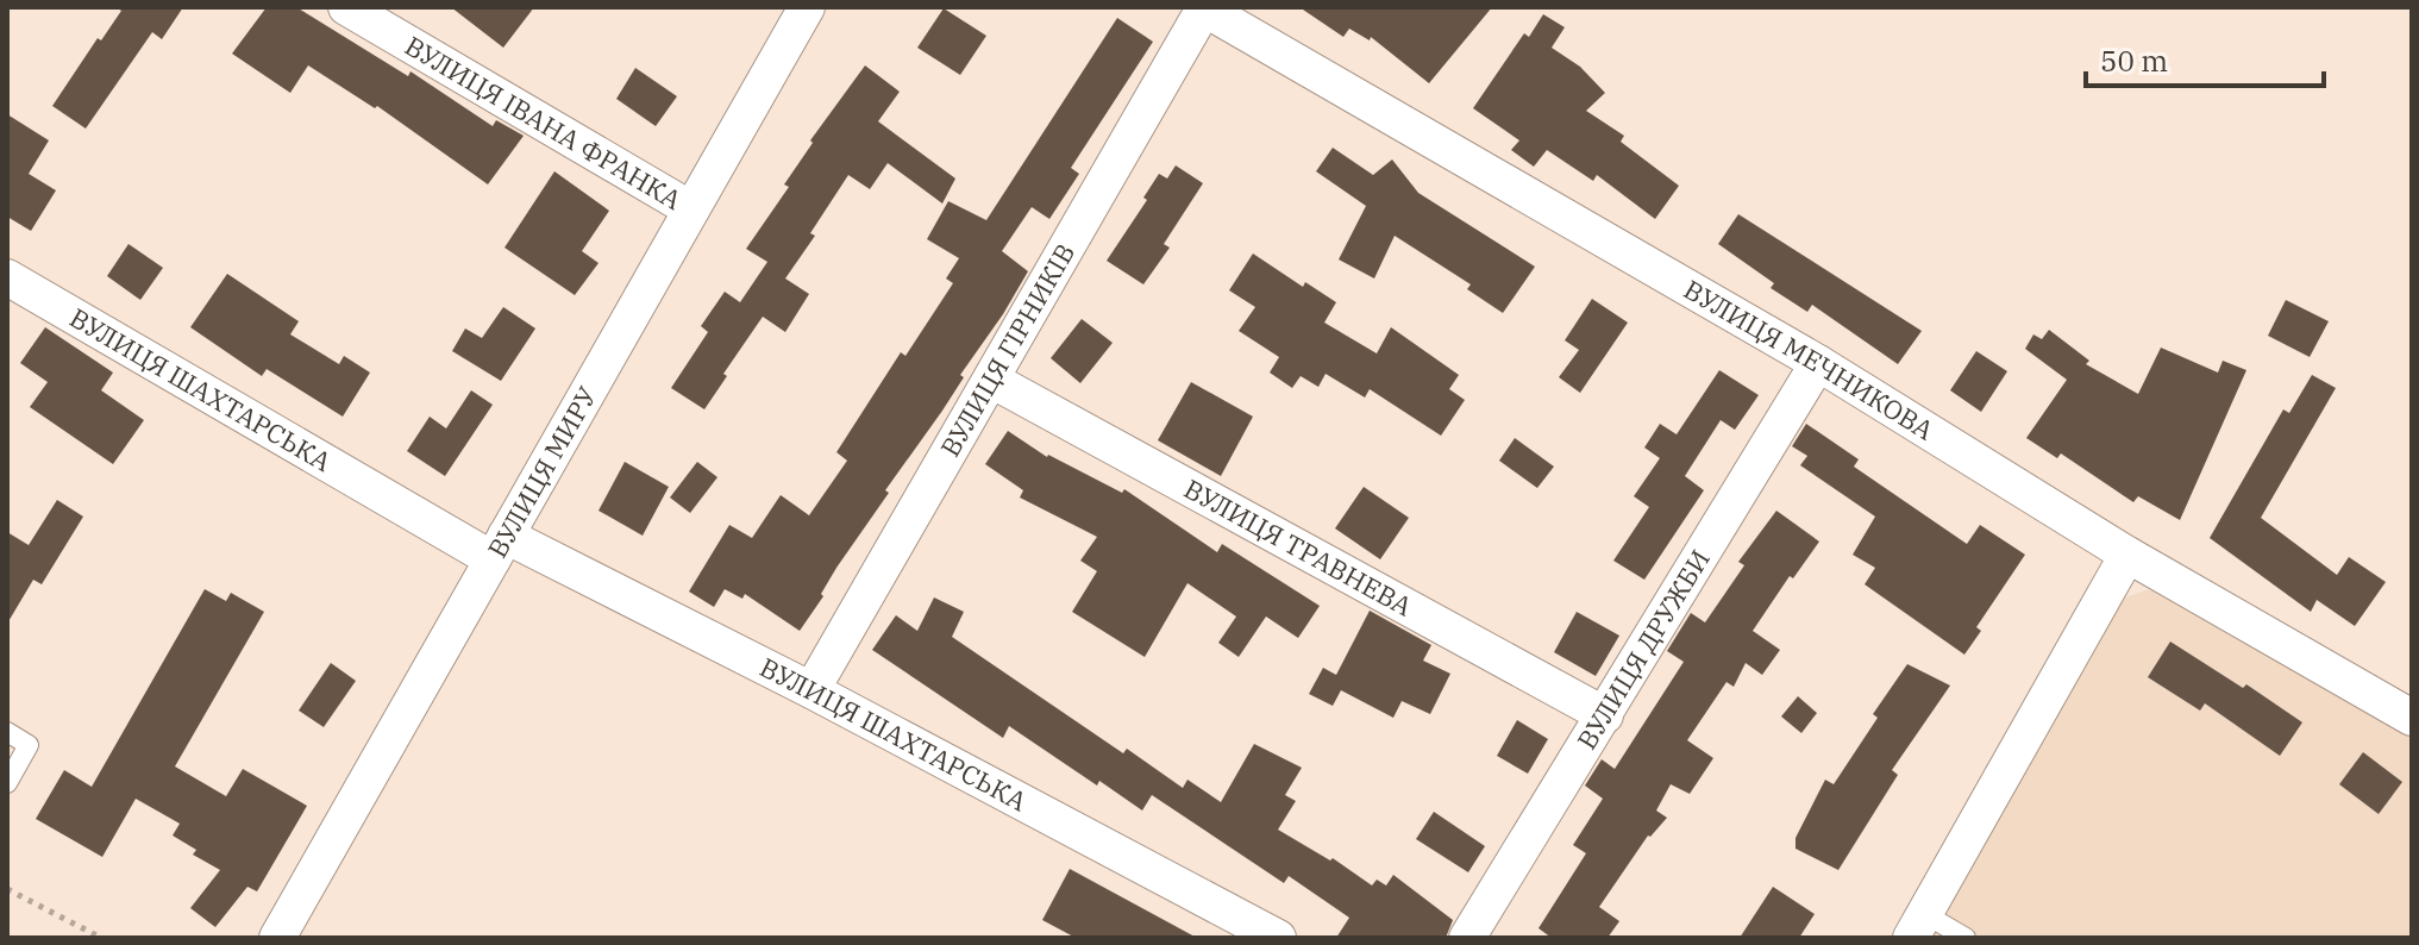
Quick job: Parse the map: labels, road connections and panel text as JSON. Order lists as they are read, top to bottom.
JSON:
{
  "streets": {
    "street": [
      "ВУЛИЦЯ ІВАНА ФРАНКА",
      "ВУЛИЦЯ ГІРНИКІВ",
      "ВУЛИЦЯ МЕЧНИКОВА",
      "ВУЛИЦЯ ШАХТАРСЬКА",
      "ВУЛИЦЯ МИРУ",
      "ВУЛИЦЯ ТРАВНЕВА",
      "ВУЛИЦЯ ДРУЖБИ"
    ]
  },
  "crossings": [
    ["ВУЛИЦЯ ІВАНА ФРАНКА", "ВУЛИЦЯ МИРУ"],
    ["ВУЛИЦЯ ГІРНИКІВ", "ВУЛИЦЯ МЕЧНИКОВА"],
    ["ВУЛИЦЯ ГІРНИКІВ", "ВУЛИЦЯ ШАХТАРСЬКА"],
    ["ВУЛИЦЯ ГІРНИКІВ", "ВУЛИЦЯ ТРАВНЕВА"],
    ["ВУЛИЦЯ МЕЧНИКОВА", "ВУЛИЦЯ ДРУЖБИ"],
    ["ВУЛИЦЯ ШАХТАРСЬКА", "ВУЛИЦЯ МИРУ"],
    ["ВУЛИЦЯ ТРАВНЕВА", "ВУЛИЦЯ ДРУЖБИ"]
  ],
  "scale_bar": "50 m"
}
